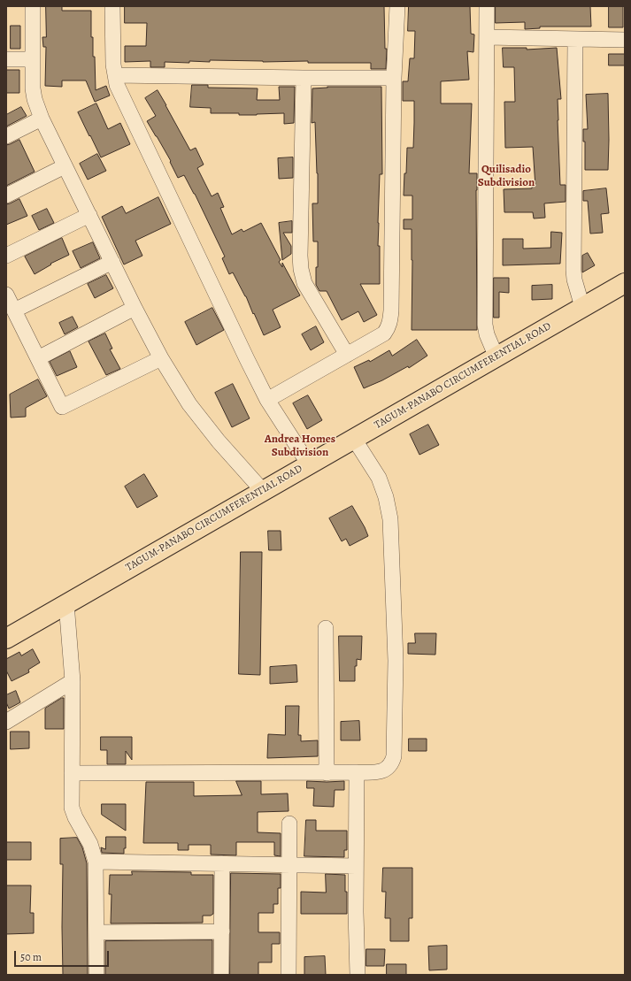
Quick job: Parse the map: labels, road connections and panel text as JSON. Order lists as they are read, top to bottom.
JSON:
{
  "streets": {
    "main road": ["TAGUM-PANABO CIRCUMFERENTIAL ROAD"]
  },
  "districts": ["Quilisadio Subdivision", "Andrea Homes Subdivision"],
  "scale_bar": "50 m"
}
